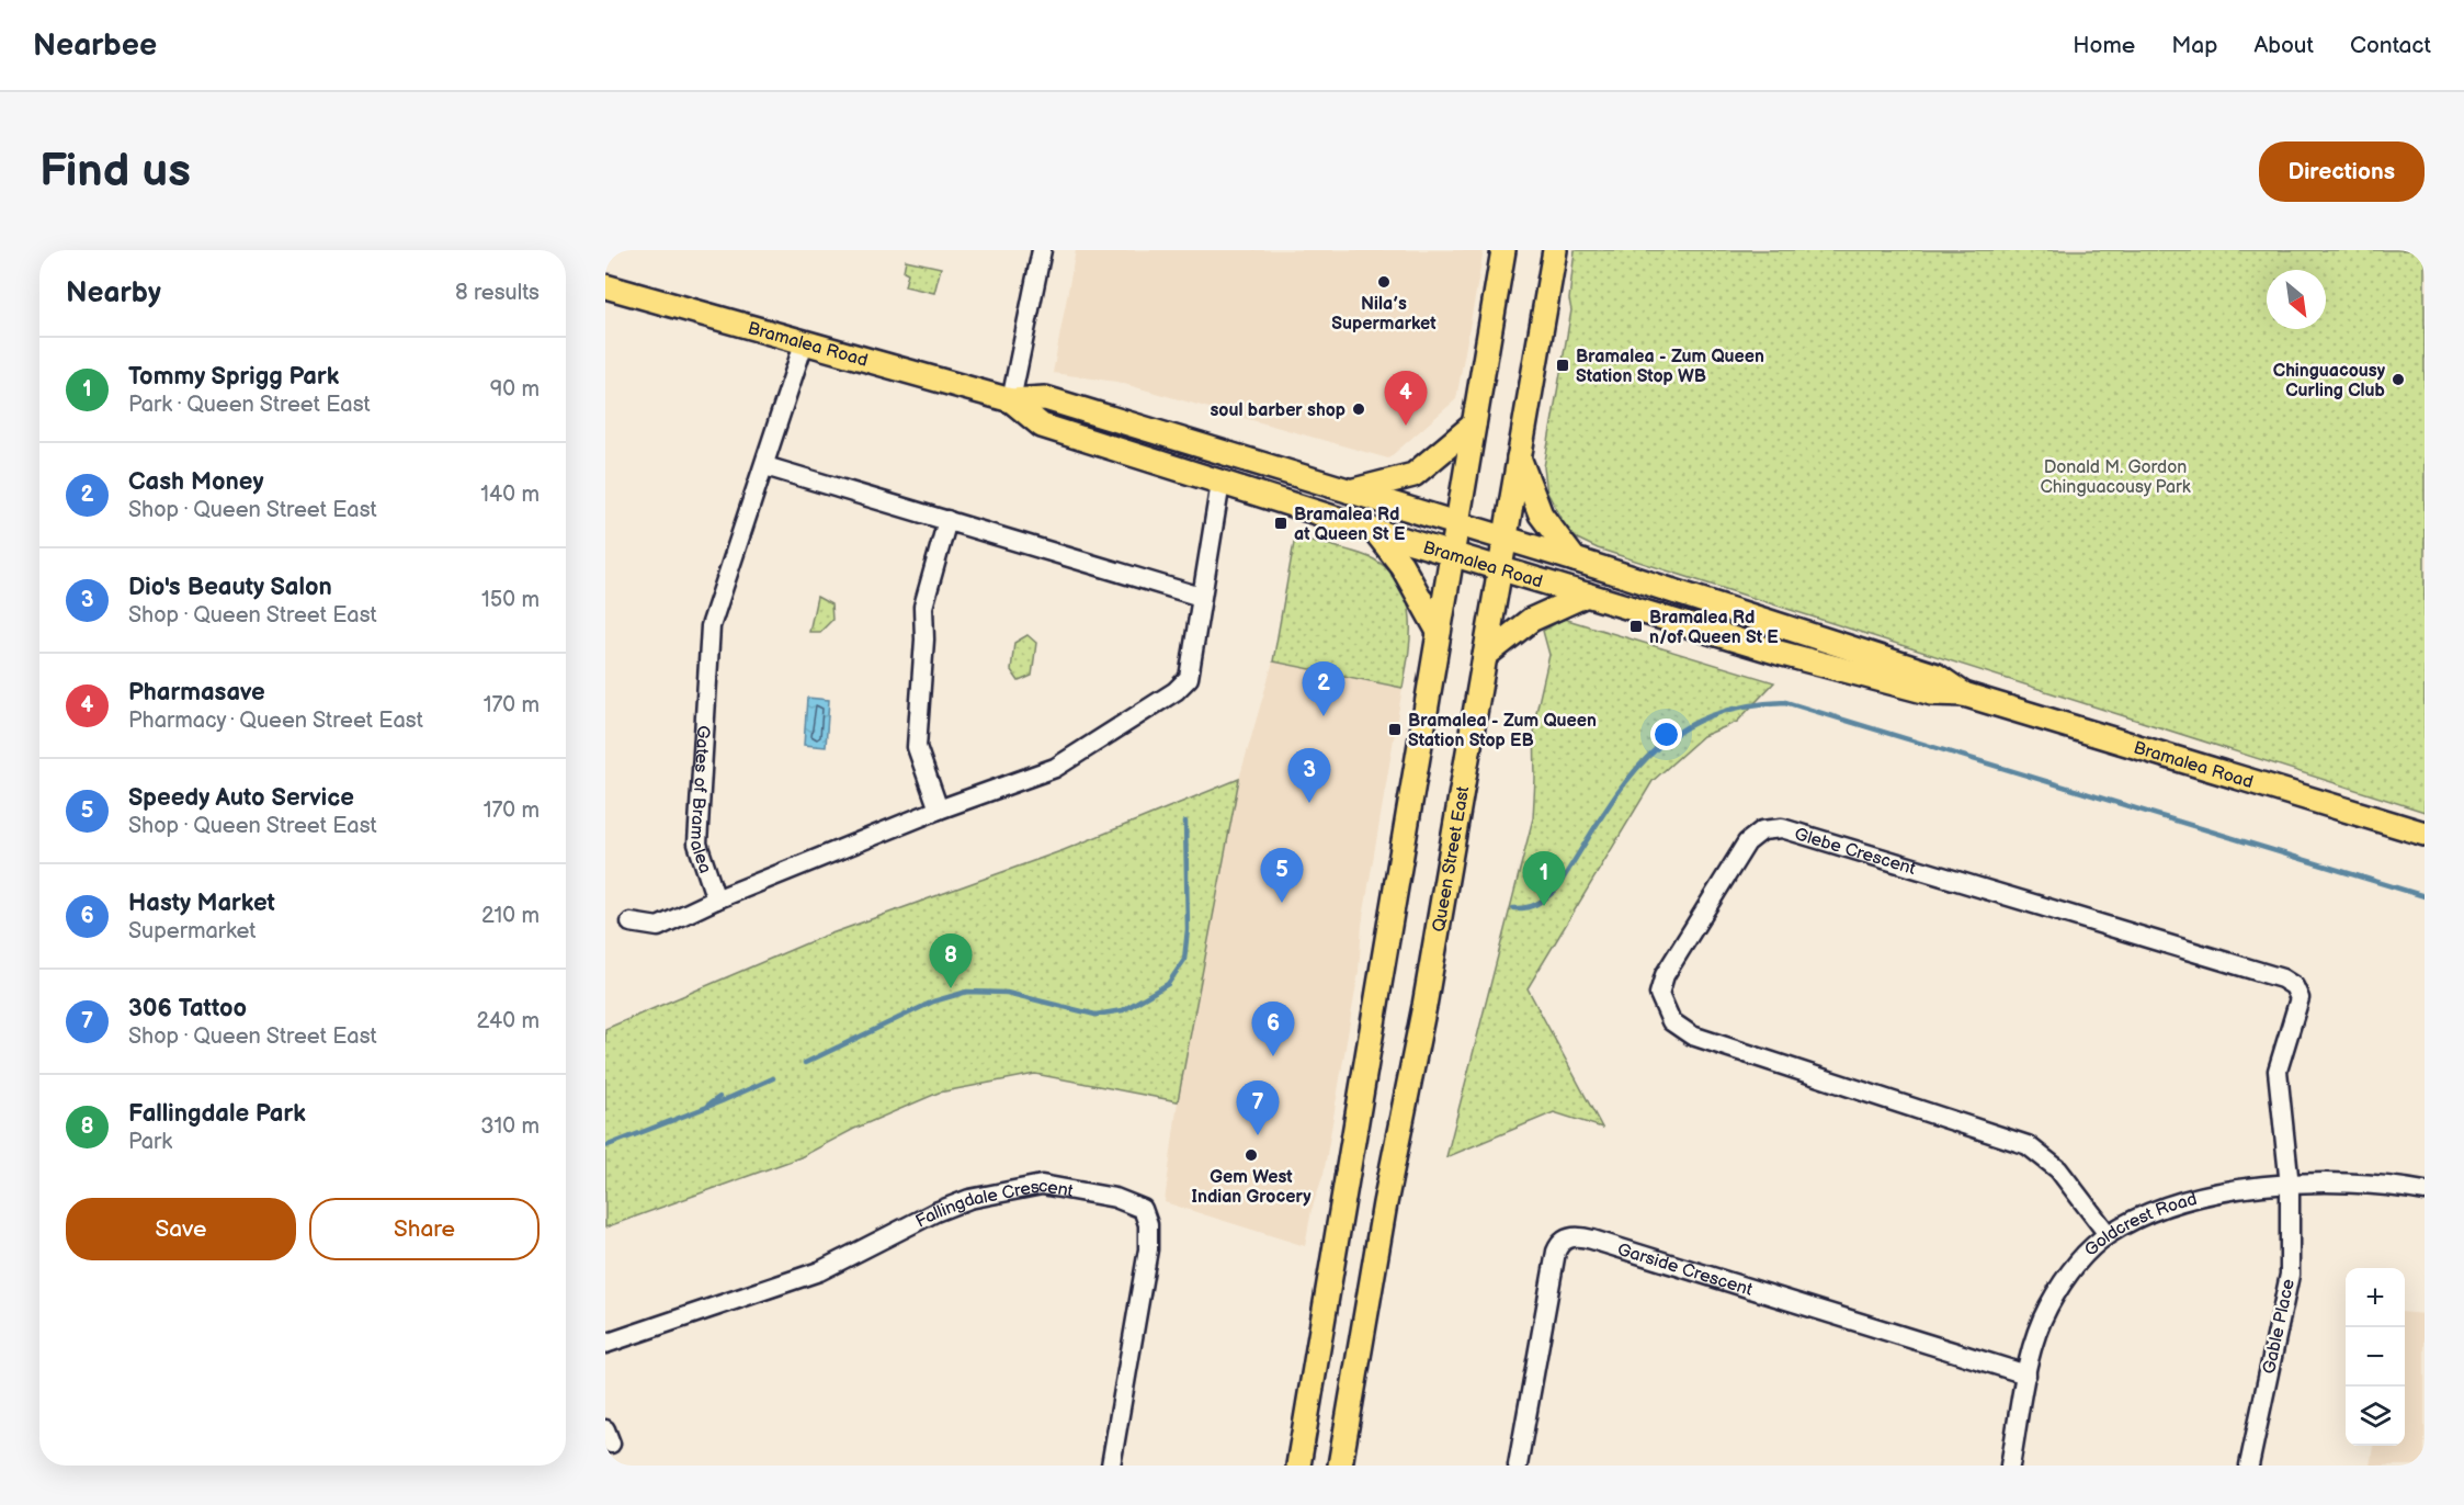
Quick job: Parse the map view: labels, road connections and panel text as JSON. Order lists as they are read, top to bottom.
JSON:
{
  "streets": {
    "main road": ["Bramalea Road", "Queen Street East"],
    "street": [
      "Gates of Bramalea",
      "Glebe Crescent",
      "Fallingdale Crescent",
      "Goldcrest Road",
      "Garside Crescent",
      "Gable Place"
    ]
  },
  "crossings": [
    ["Bramalea Road", "Gates of Bramalea"],
    ["Bramalea Road", "Queen Street East"],
    ["Glebe Crescent", "Goldcrest Road"],
    ["Glebe Crescent", "Gable Place"],
    ["Goldcrest Road", "Garside Crescent"],
    ["Goldcrest Road", "Gable Place"]
  ],
  "parks": ["Donald M. Gordon Chinguacousy Park"],
  "places": {
    "other": [
      "Nila’s Supermarket",
      "Chinguacousy Curling Club",
      "soul barber shop",
      "Gem West Indian Grocery"
    ],
    "transit": [
      "Bramalea - Zum Queen Station Stop WB",
      "Bramalea Rd at Queen St E",
      "Bramalea Rd n/of Queen St E",
      "Bramalea - Zum Queen Station Stop EB"
    ]
  },
  "north": "bottom right",
  "page": {
    "header": "Nearbee",
    "nav": [
      "Home",
      "Map",
      "About",
      "Contact"
    ],
    "buttons": [
      "Directions",
      ["Save", "Share"]
    ],
    "title": "Find us",
    "heading": ["Nearby", "8 results"],
    "list": [
      {
        "mark": "1",
        "name": "Tommy Sprigg Park",
        "note": "Park · Queen Street East",
        "value": "90 m"
      },
      {
        "mark": "2",
        "name": "Cash Money",
        "note": "Shop · Queen Street East",
        "value": "140 m"
      },
      {
        "mark": "3",
        "name": "Dio's Beauty Salon",
        "note": "Shop · Queen Street East",
        "value": "150 m"
      },
      {
        "mark": "4",
        "name": "Pharmasave",
        "note": "Pharmacy · Queen Street East",
        "value": "170 m"
      },
      {
        "mark": "5",
        "name": "Speedy Auto Service",
        "note": "Shop · Queen Street East",
        "value": "170 m"
      },
      {
        "mark": "6",
        "name": "Hasty Market",
        "note": "Supermarket",
        "value": "210 m"
      },
      {
        "mark": "7",
        "name": "306 Tattoo",
        "note": "Shop · Queen Street East",
        "value": "240 m"
      },
      {
        "mark": "8",
        "name": "Fallingdale Park",
        "note": "Park",
        "value": "310 m"
      }
    ],
    "pins": [
      "4",
      "2",
      "3",
      "5",
      "1",
      "8",
      "6",
      "7"
    ],
    "map_buttons": ["+", "−"]
  }
}
